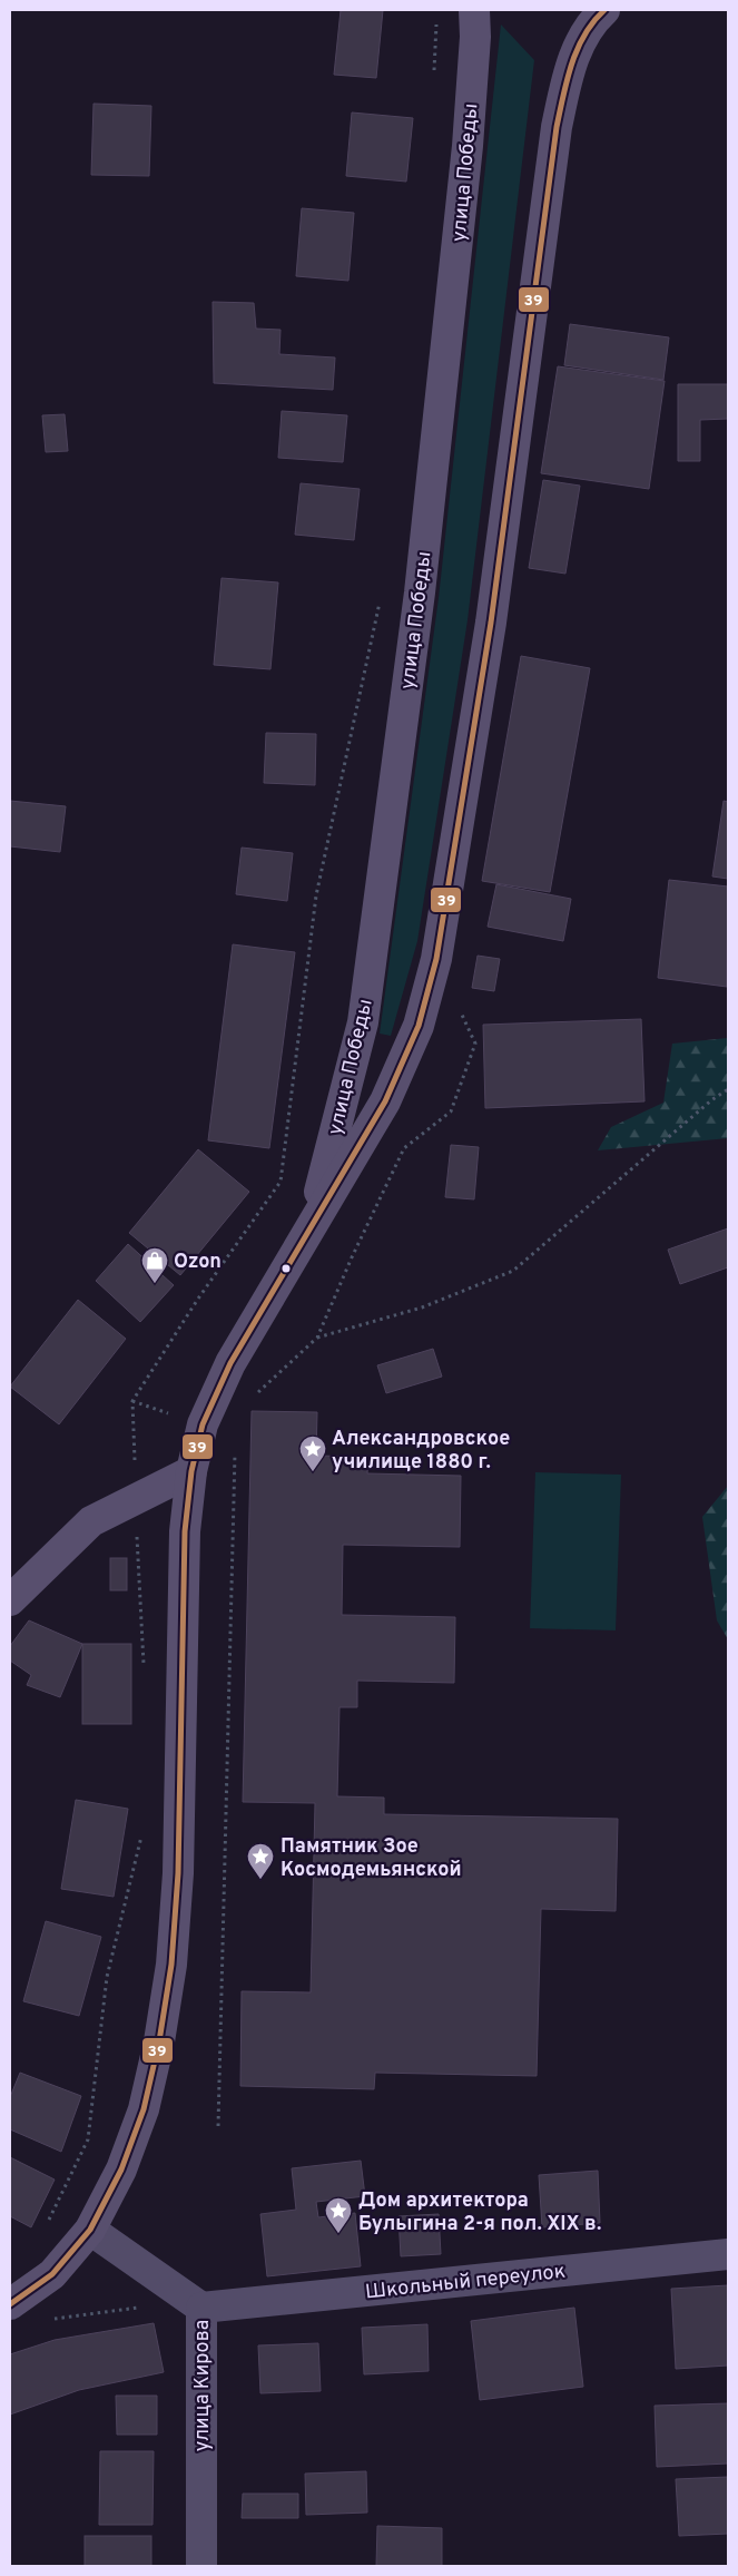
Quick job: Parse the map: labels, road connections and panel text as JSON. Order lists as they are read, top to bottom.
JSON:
{
  "streets": {
    "main road": ["улица Победы"],
    "street": ["Школьный переулок", "улица Кирова"]
  },
  "crossings": [
    ["Школьный переулок", "улица Кирова"]
  ],
  "places": {
    "shop": ["Ozon"],
    "place": ["Александровское училище 1880 г.", "Памятник Зое Космодемьянской", "Дом архитектора Булыгина 2-я пол. XIX в."]
  },
  "lines": ["transit line 39"]
}
